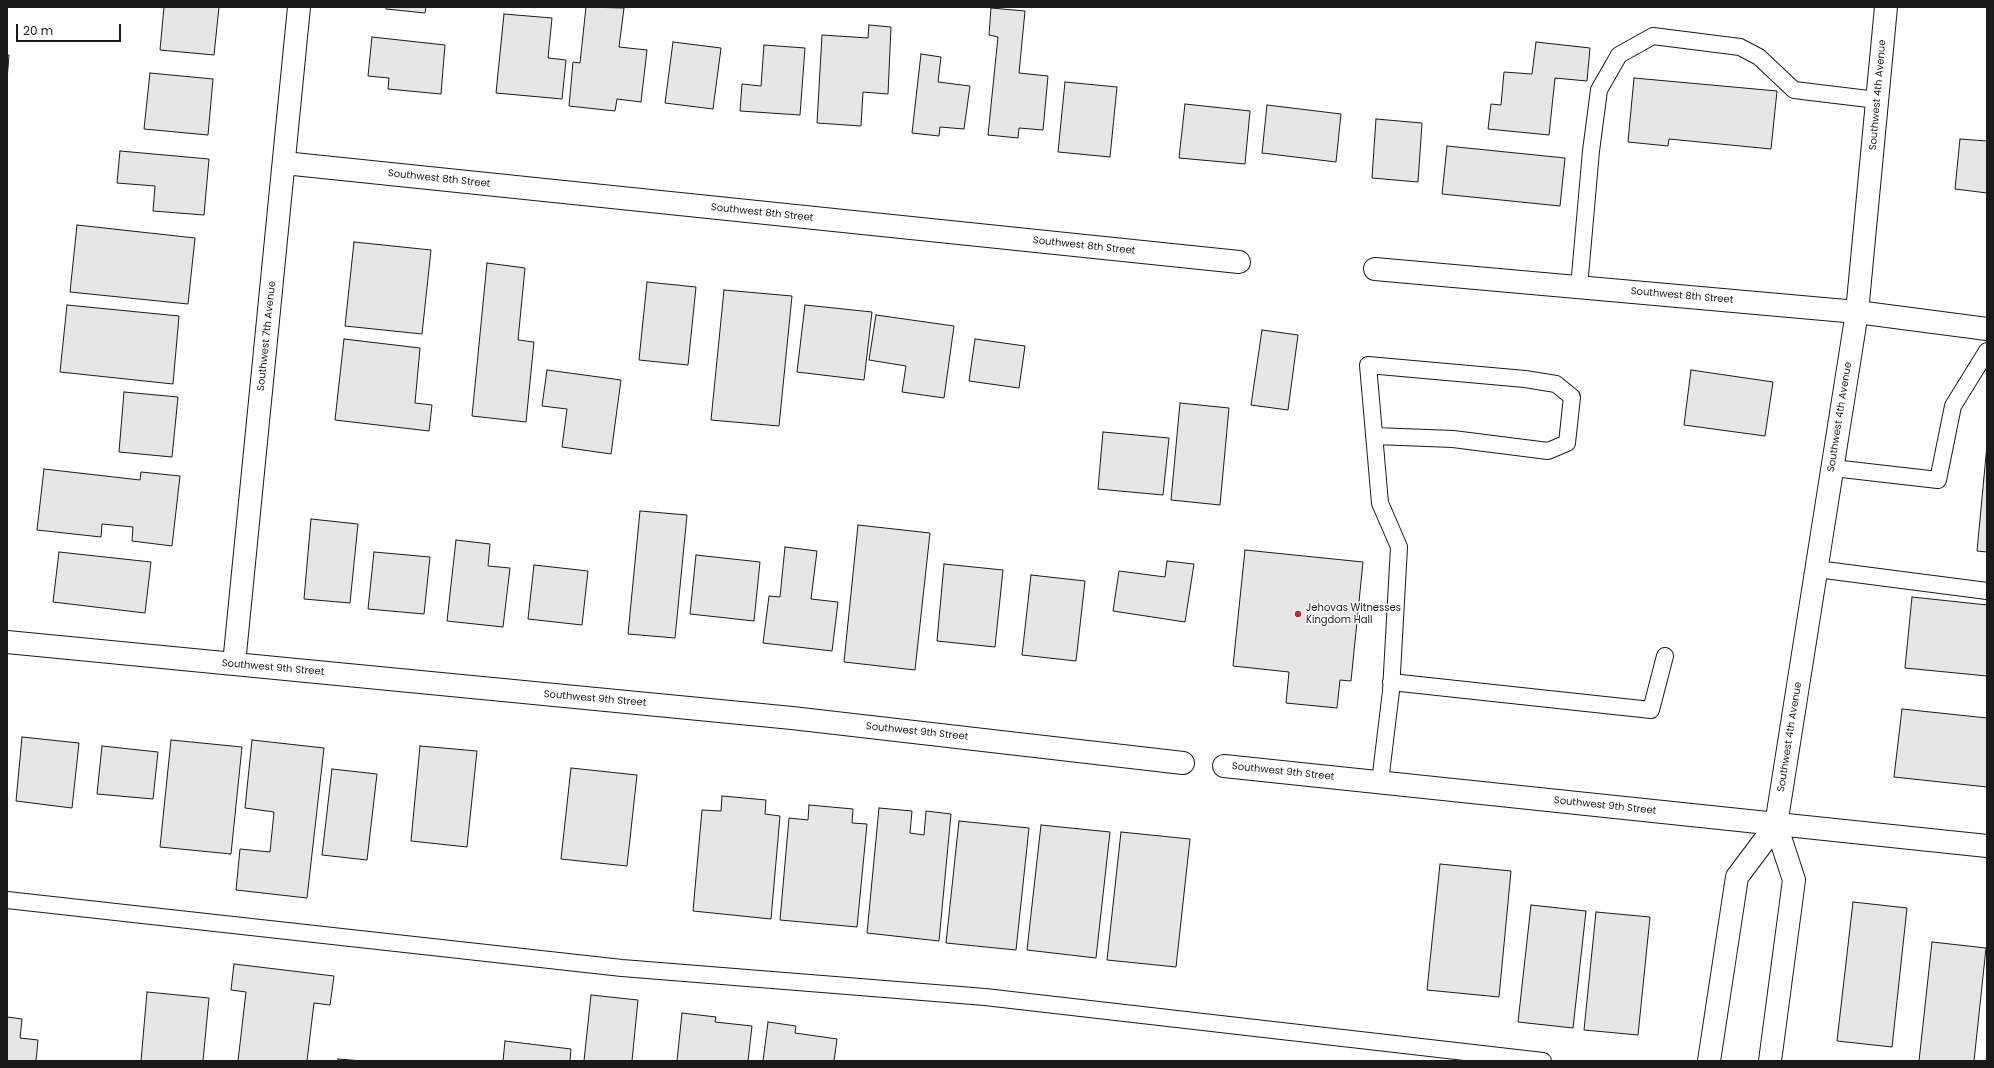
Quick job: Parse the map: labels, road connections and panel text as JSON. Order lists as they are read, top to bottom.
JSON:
{
  "streets": {
    "street": [
      "Southwest 4th Avenue",
      "Southwest 8th Street",
      "Southwest 7th Avenue",
      "Southwest 9th Street"
    ]
  },
  "crossings": [
    ["Southwest 4th Avenue", "Southwest 8th Street"],
    ["Southwest 4th Avenue", "Southwest 9th Street"],
    ["Southwest 8th Street", "Southwest 7th Avenue"],
    ["Southwest 7th Avenue", "Southwest 9th Street"]
  ],
  "places": ["Jehovas Witnesses Kingdom Hall"],
  "scale_bar": "20 m"
}
